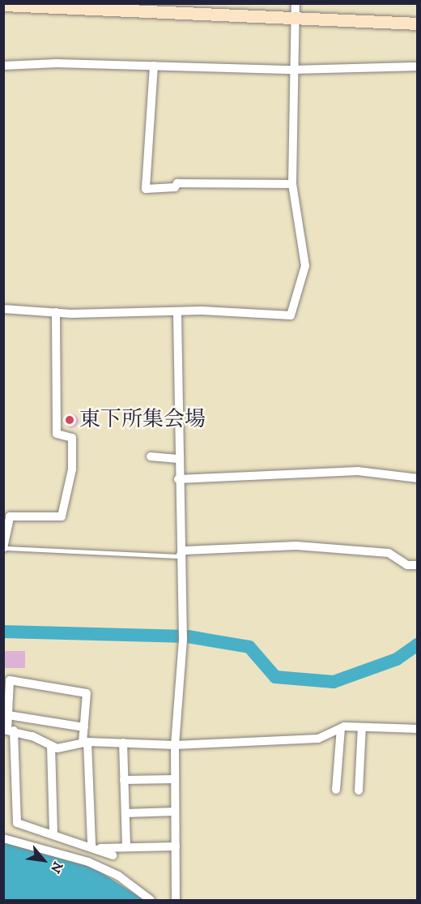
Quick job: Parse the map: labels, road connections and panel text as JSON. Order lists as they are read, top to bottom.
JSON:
{
  "places": ["東下所集会場"],
  "north": "bottom right"
}
